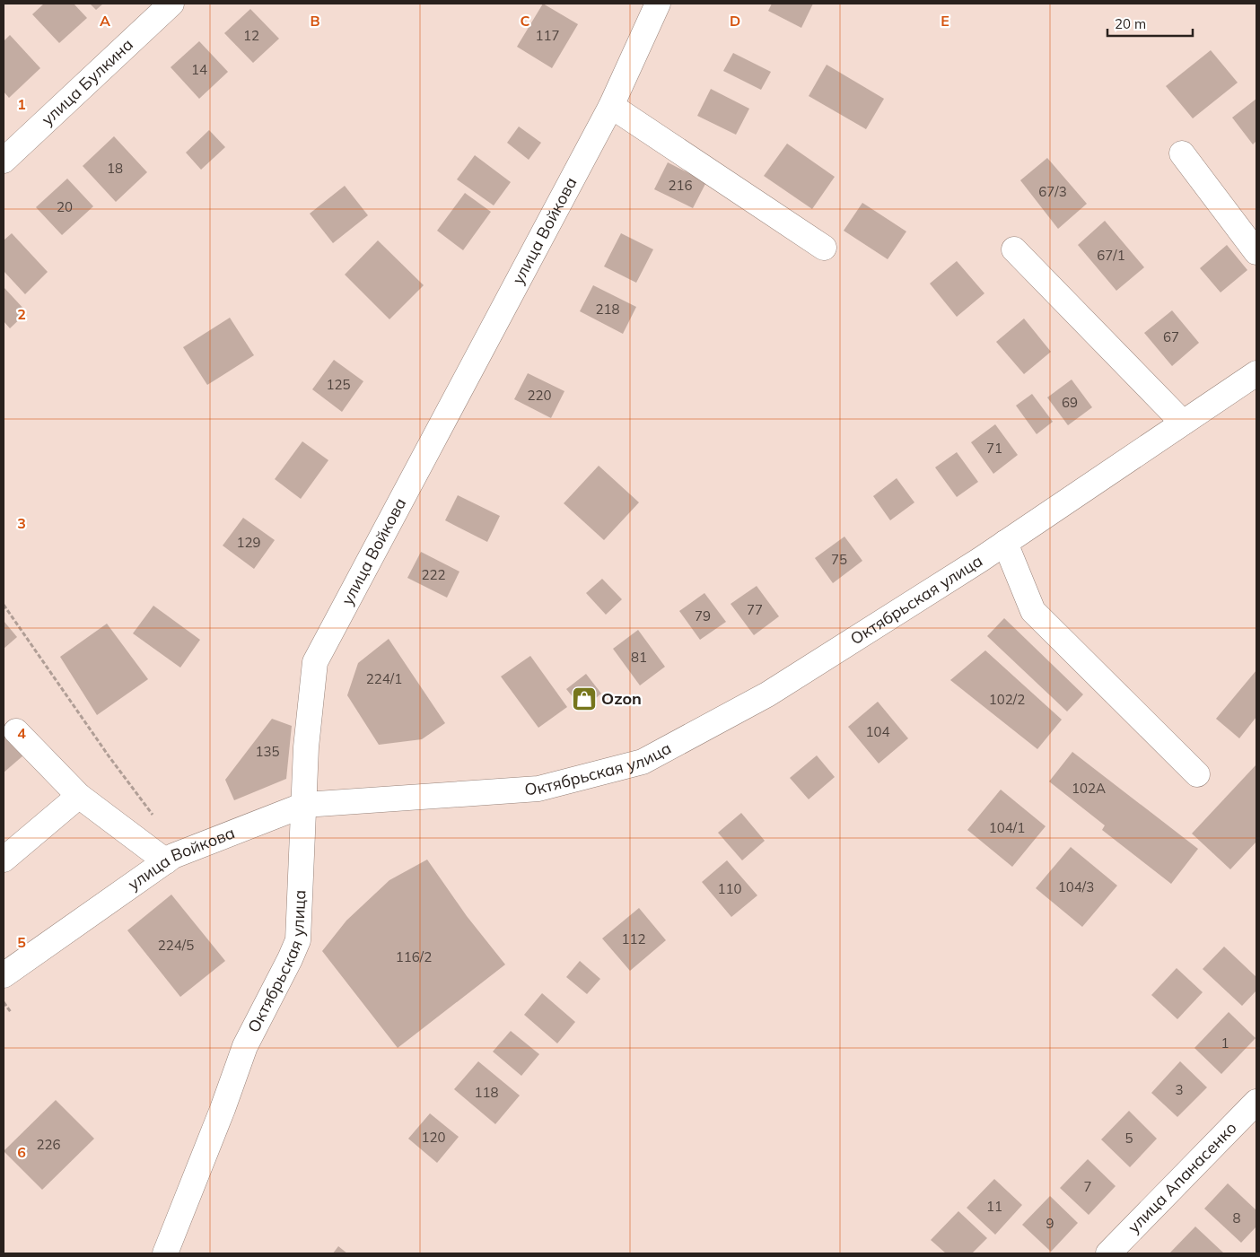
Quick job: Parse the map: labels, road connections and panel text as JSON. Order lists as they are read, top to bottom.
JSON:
{
  "streets": {
    "street": [
      "улица Булкина",
      "улица Войкова",
      "Октябрьская улица",
      "улица Апанасенко"
    ]
  },
  "crossings": [
    ["улица Войкова", "Октябрьская улица"]
  ],
  "places": {
    "shop": ["Ozon"]
  },
  "house_numbers": [
    "12",
    "117",
    "14",
    "18",
    "216",
    "67/3",
    "20",
    "67/1",
    "218",
    "67",
    "125",
    "220",
    "69",
    "71",
    "129",
    "75",
    "222",
    "77",
    "79",
    "81",
    "224/1",
    "102/2",
    "104",
    "135",
    "102А",
    "104/1",
    "104/3",
    "110",
    "112",
    "224/5",
    "116/2",
    "1",
    "3",
    "118",
    "120",
    "5",
    "226",
    "7",
    "11",
    "8",
    "9"
  ],
  "scale_bar": "20 m",
  "grid": {
    "columns": [
      "A",
      "B",
      "C",
      "D",
      "E"
    ],
    "rows": [
      "1",
      "2",
      "3",
      "4",
      "5",
      "6"
    ]
  }
}
